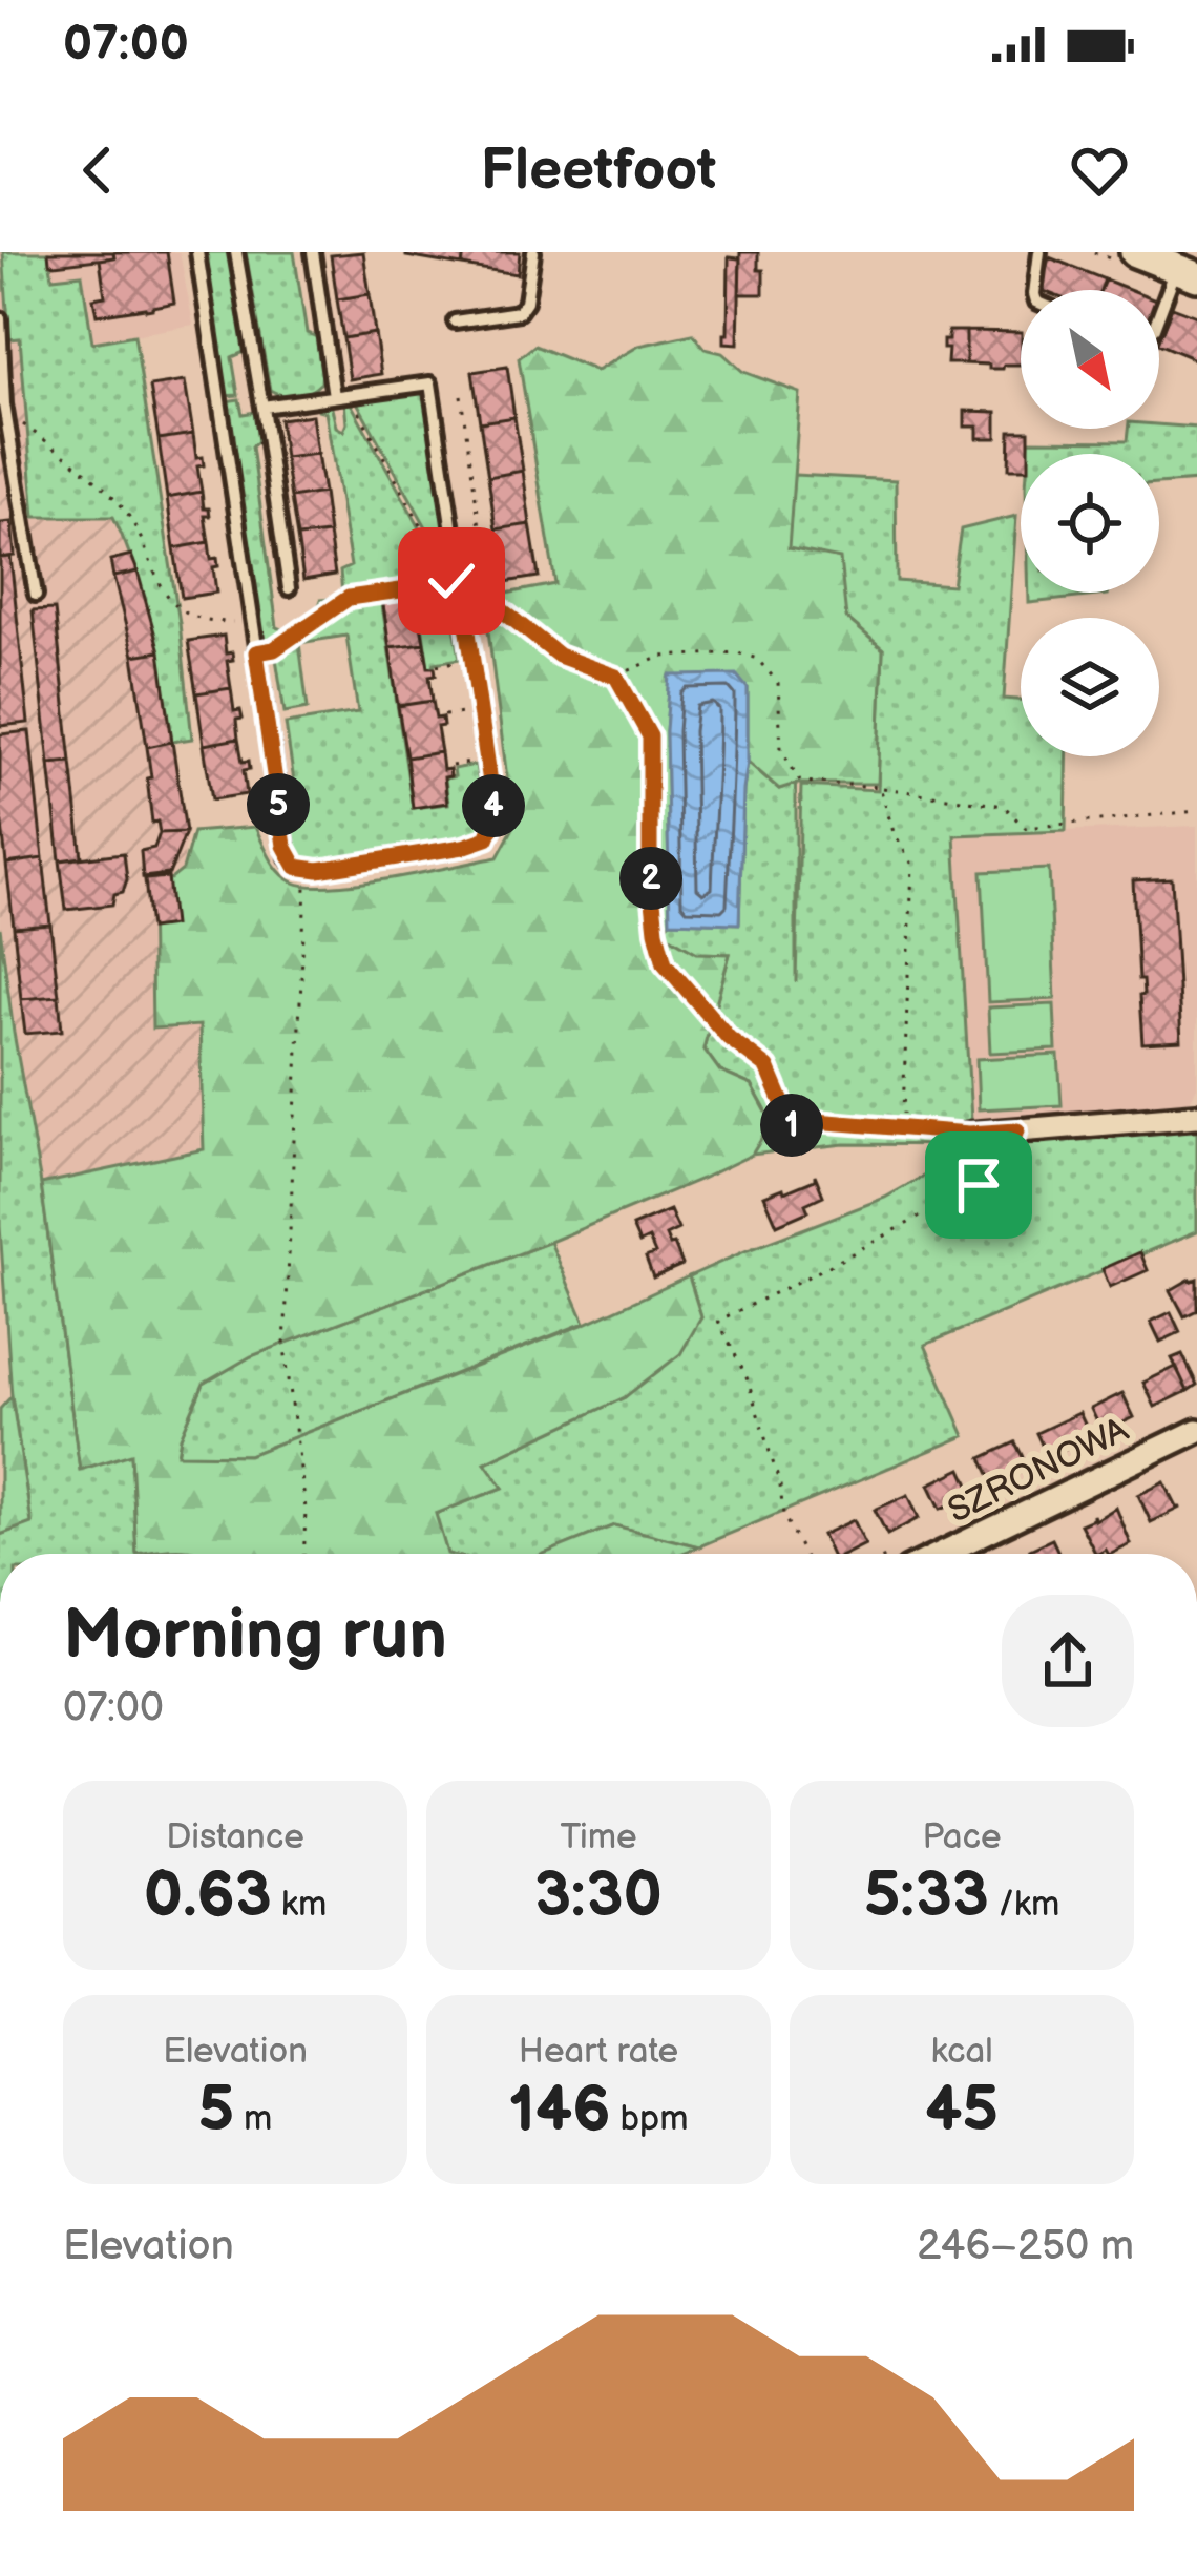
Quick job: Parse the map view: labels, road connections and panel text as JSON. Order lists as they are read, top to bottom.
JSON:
{
  "streets": {
    "street": ["SZRONOWA"]
  },
  "north": "bottom right",
  "page": {
    "status": "07:00",
    "header": "Fleetfoot",
    "pins": [
      "5",
      "4",
      "2",
      "1"
    ],
    "heading": ["Morning run", "07:00"],
    "stats": [
      ["Distance", "0.63 km"],
      ["Time", "3:30"],
      ["Pace", "5:33 /km"],
      ["Elevation", "5 m"],
      ["Heart rate", "146 bpm"],
      ["kcal", "45"]
    ],
    "chart": ["Elevation", "246–250 m"]
  }
}
